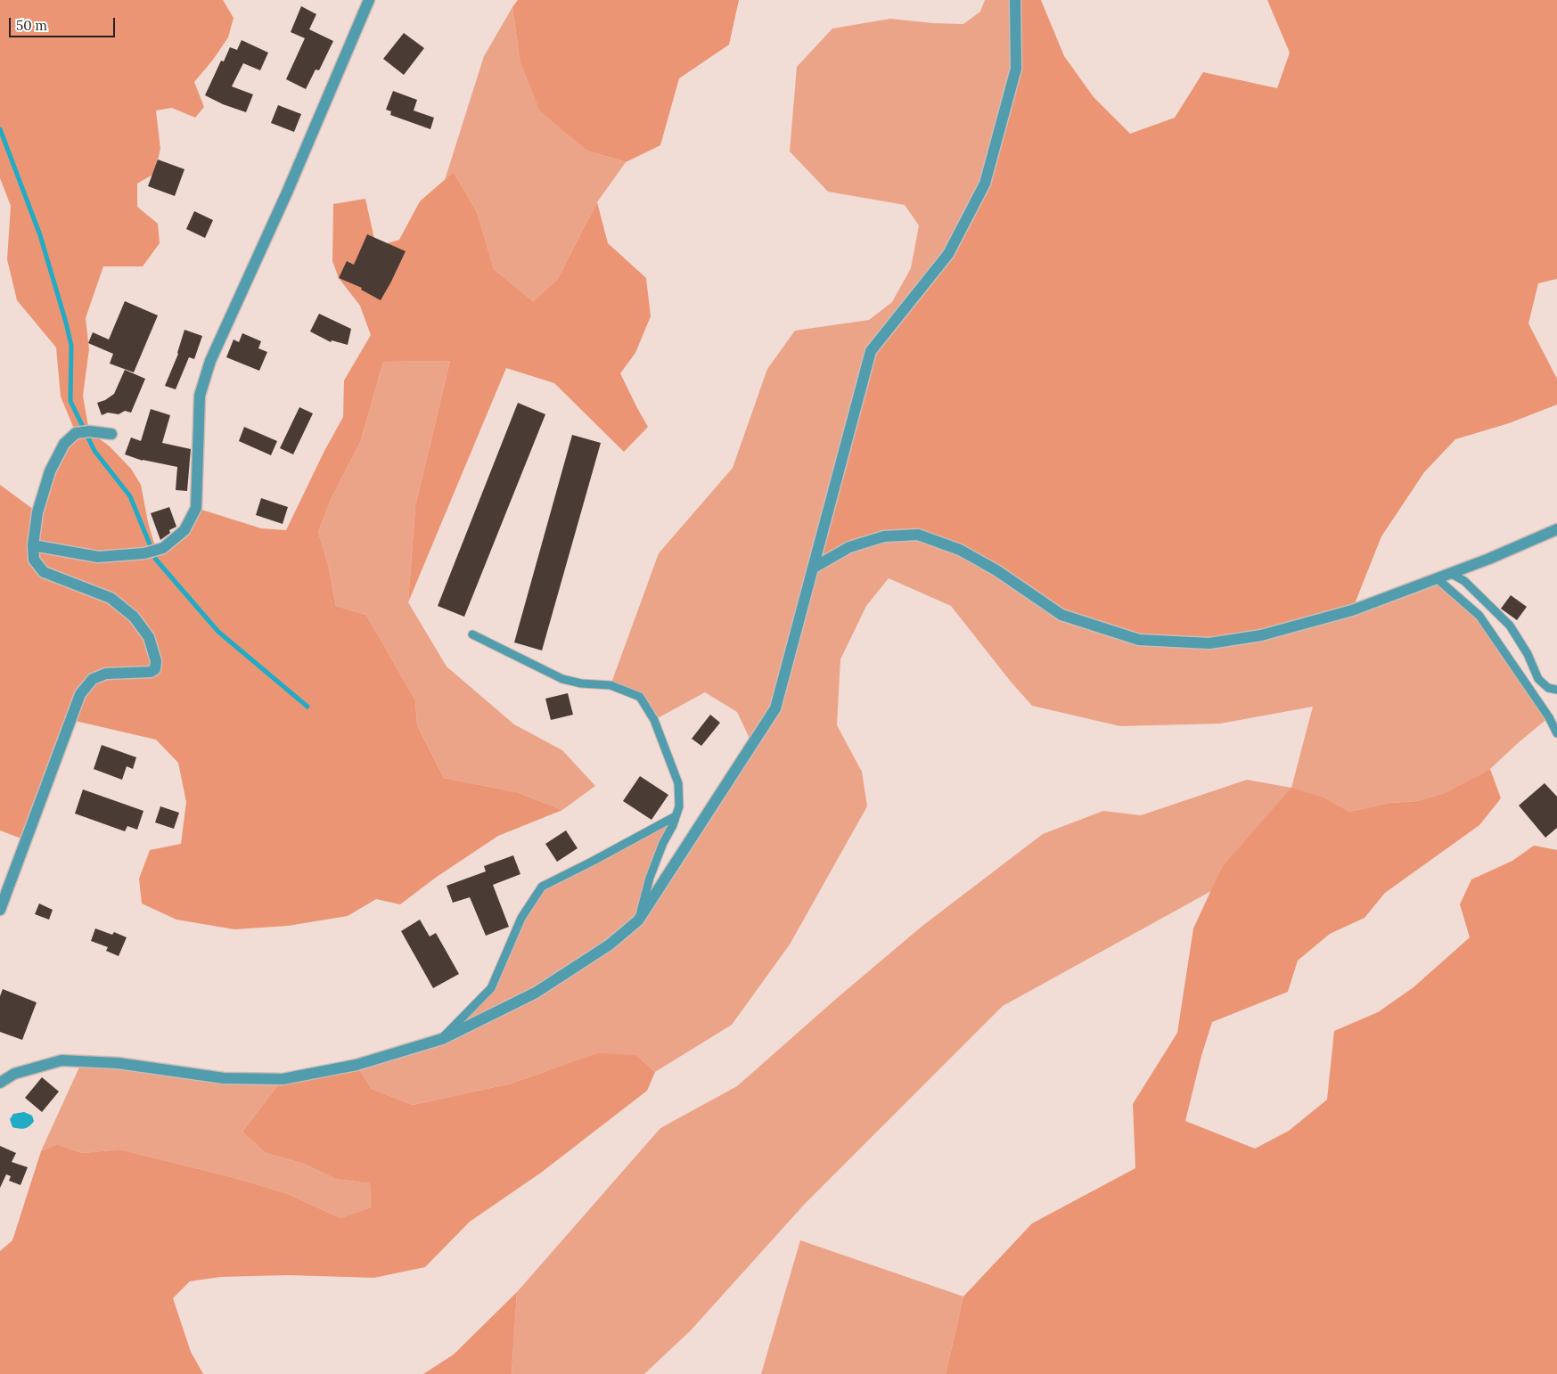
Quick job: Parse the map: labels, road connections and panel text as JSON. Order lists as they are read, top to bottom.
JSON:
{
  "scale_bar": "50 m"
}
